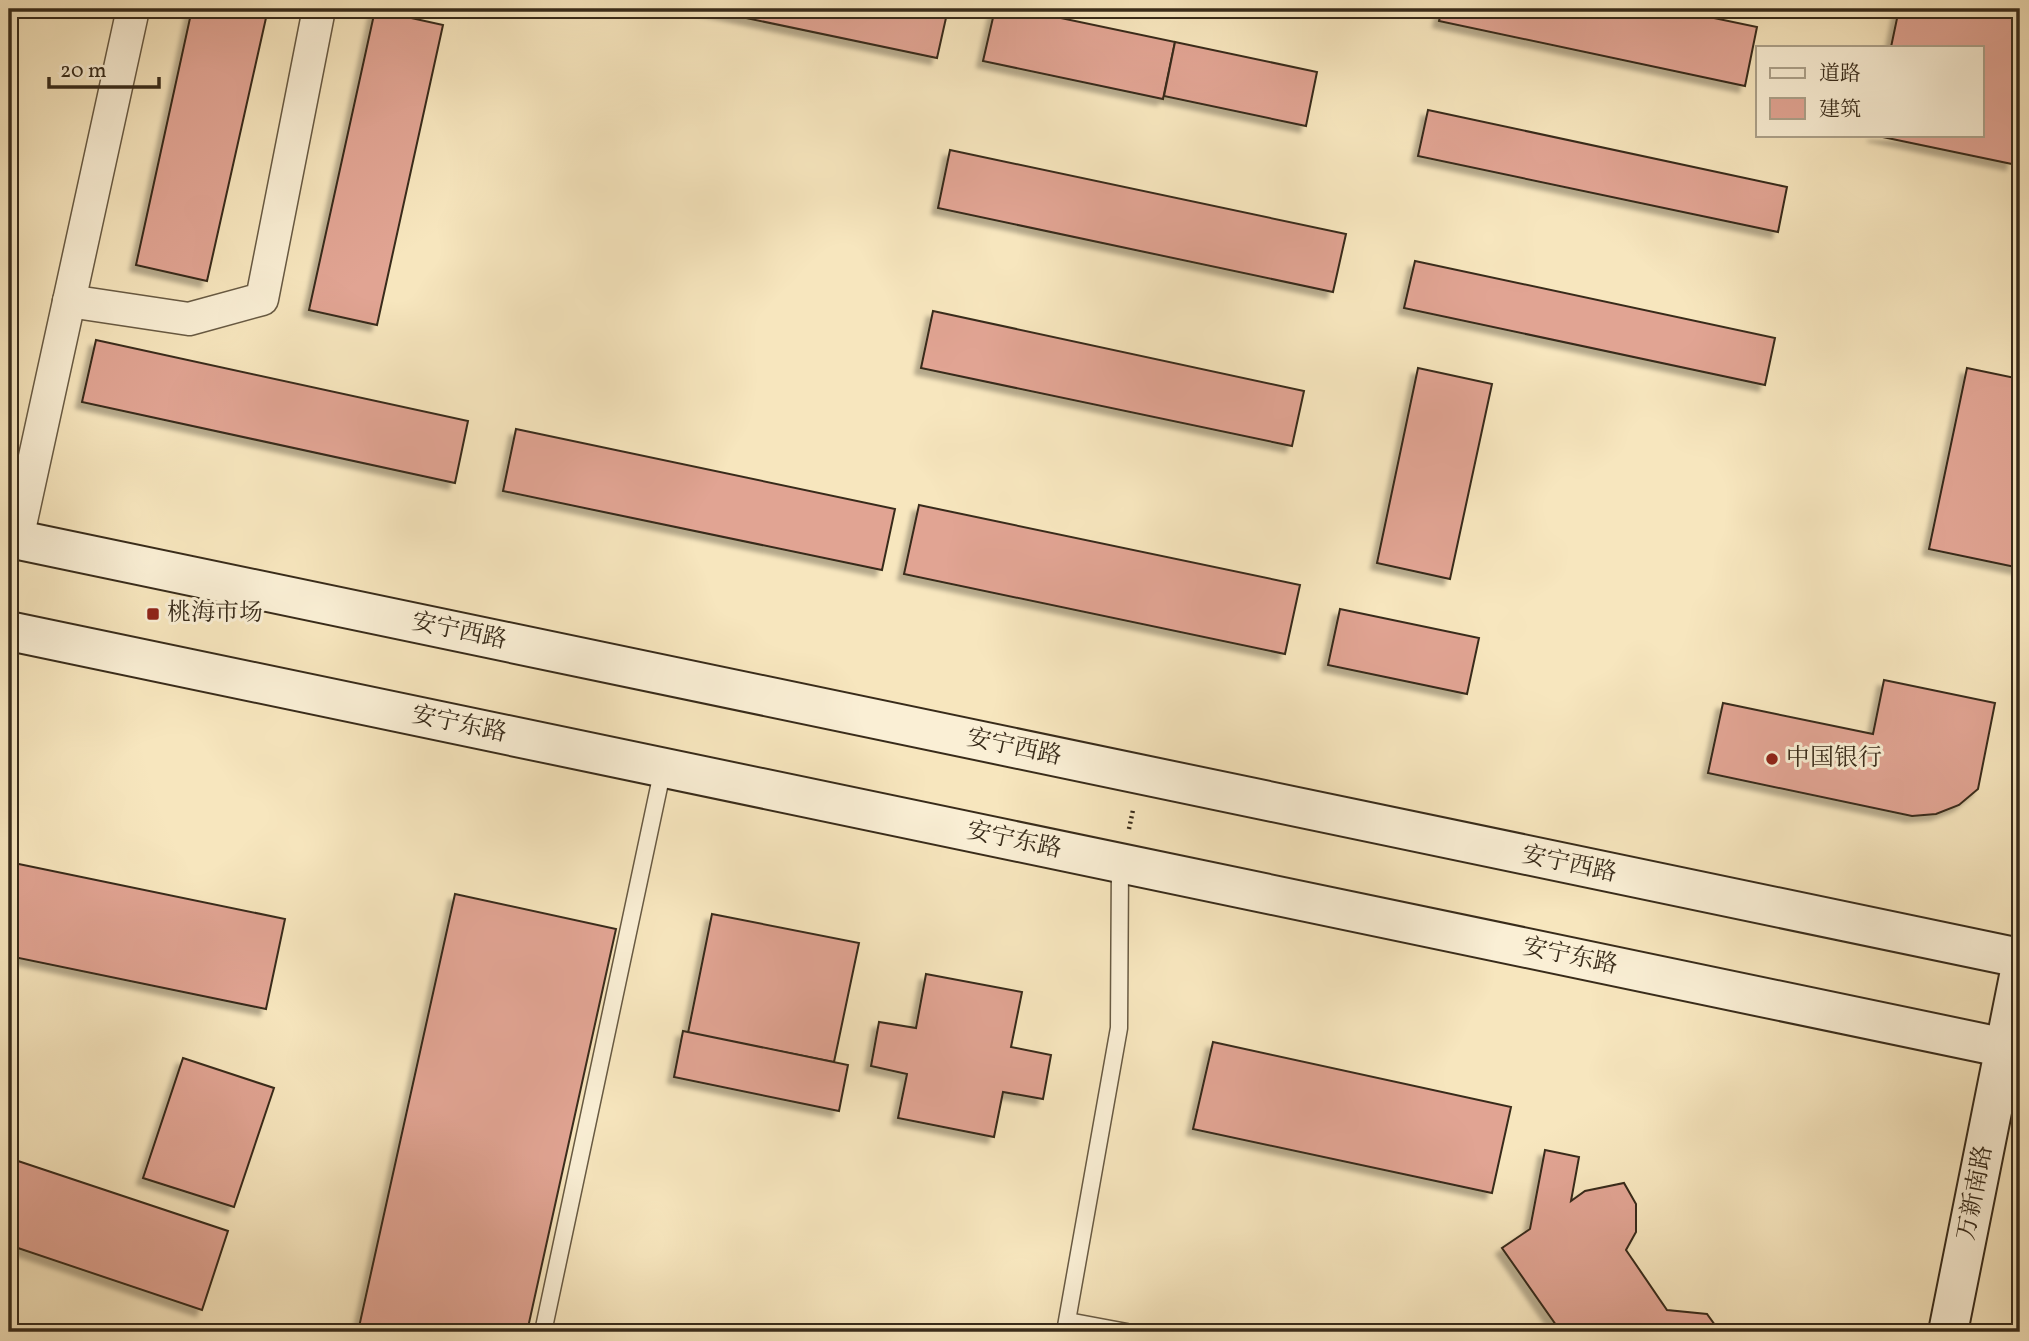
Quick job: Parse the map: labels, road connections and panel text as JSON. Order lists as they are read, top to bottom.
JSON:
{
  "streets": {
    "main road": ["安宁西路", "安宁东路", "万新南路"]
  },
  "crossings": [
    ["安宁东路", "万新南路"]
  ],
  "places": {
    "transit": ["桃海市场"],
    "other": ["中国银行"]
  },
  "legend": ["道路", "建筑"],
  "scale_bar": "20 m"
}
